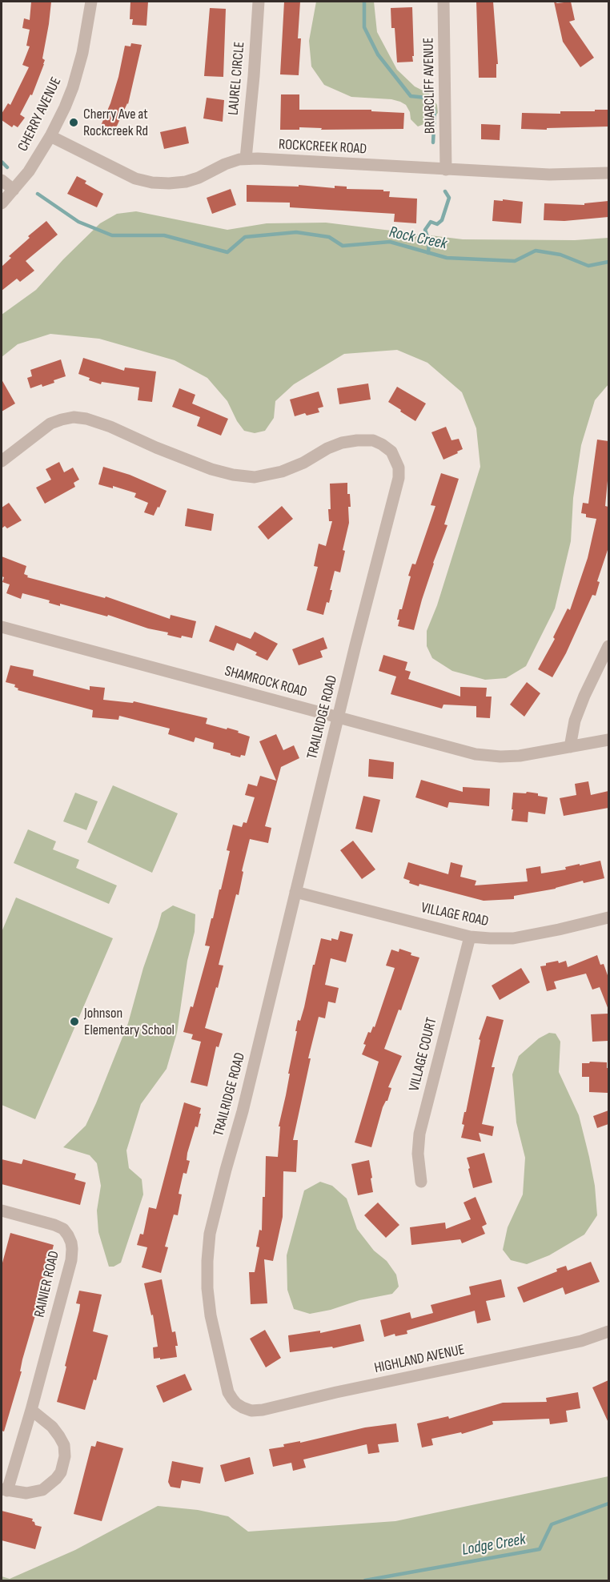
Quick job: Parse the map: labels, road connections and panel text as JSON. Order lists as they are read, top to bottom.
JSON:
{
  "streets": {
    "street": [
      "LAUREL CIRCLE",
      "BRIARCLIFF AVENUE",
      "CHERRY AVENUE",
      "ROCKCREEK ROAD",
      "SHAMROCK ROAD",
      "TRAILRIDGE ROAD",
      "VILLAGE ROAD",
      "VILLAGE COURT",
      "RAINIER ROAD",
      "HIGHLAND AVENUE"
    ]
  },
  "crossings": [
    ["LAUREL CIRCLE", "ROCKCREEK ROAD"],
    ["BRIARCLIFF AVENUE", "ROCKCREEK ROAD"],
    ["CHERRY AVENUE", "ROCKCREEK ROAD"],
    ["SHAMROCK ROAD", "TRAILRIDGE ROAD"],
    ["TRAILRIDGE ROAD", "VILLAGE ROAD"],
    ["TRAILRIDGE ROAD", "HIGHLAND AVENUE"],
    ["VILLAGE ROAD", "VILLAGE COURT"]
  ],
  "water": ["Rock Creek", "Lodge Creek"],
  "places": ["Cherry Ave at Rockcreek Rd", "Johnson Elementary School"]
}
